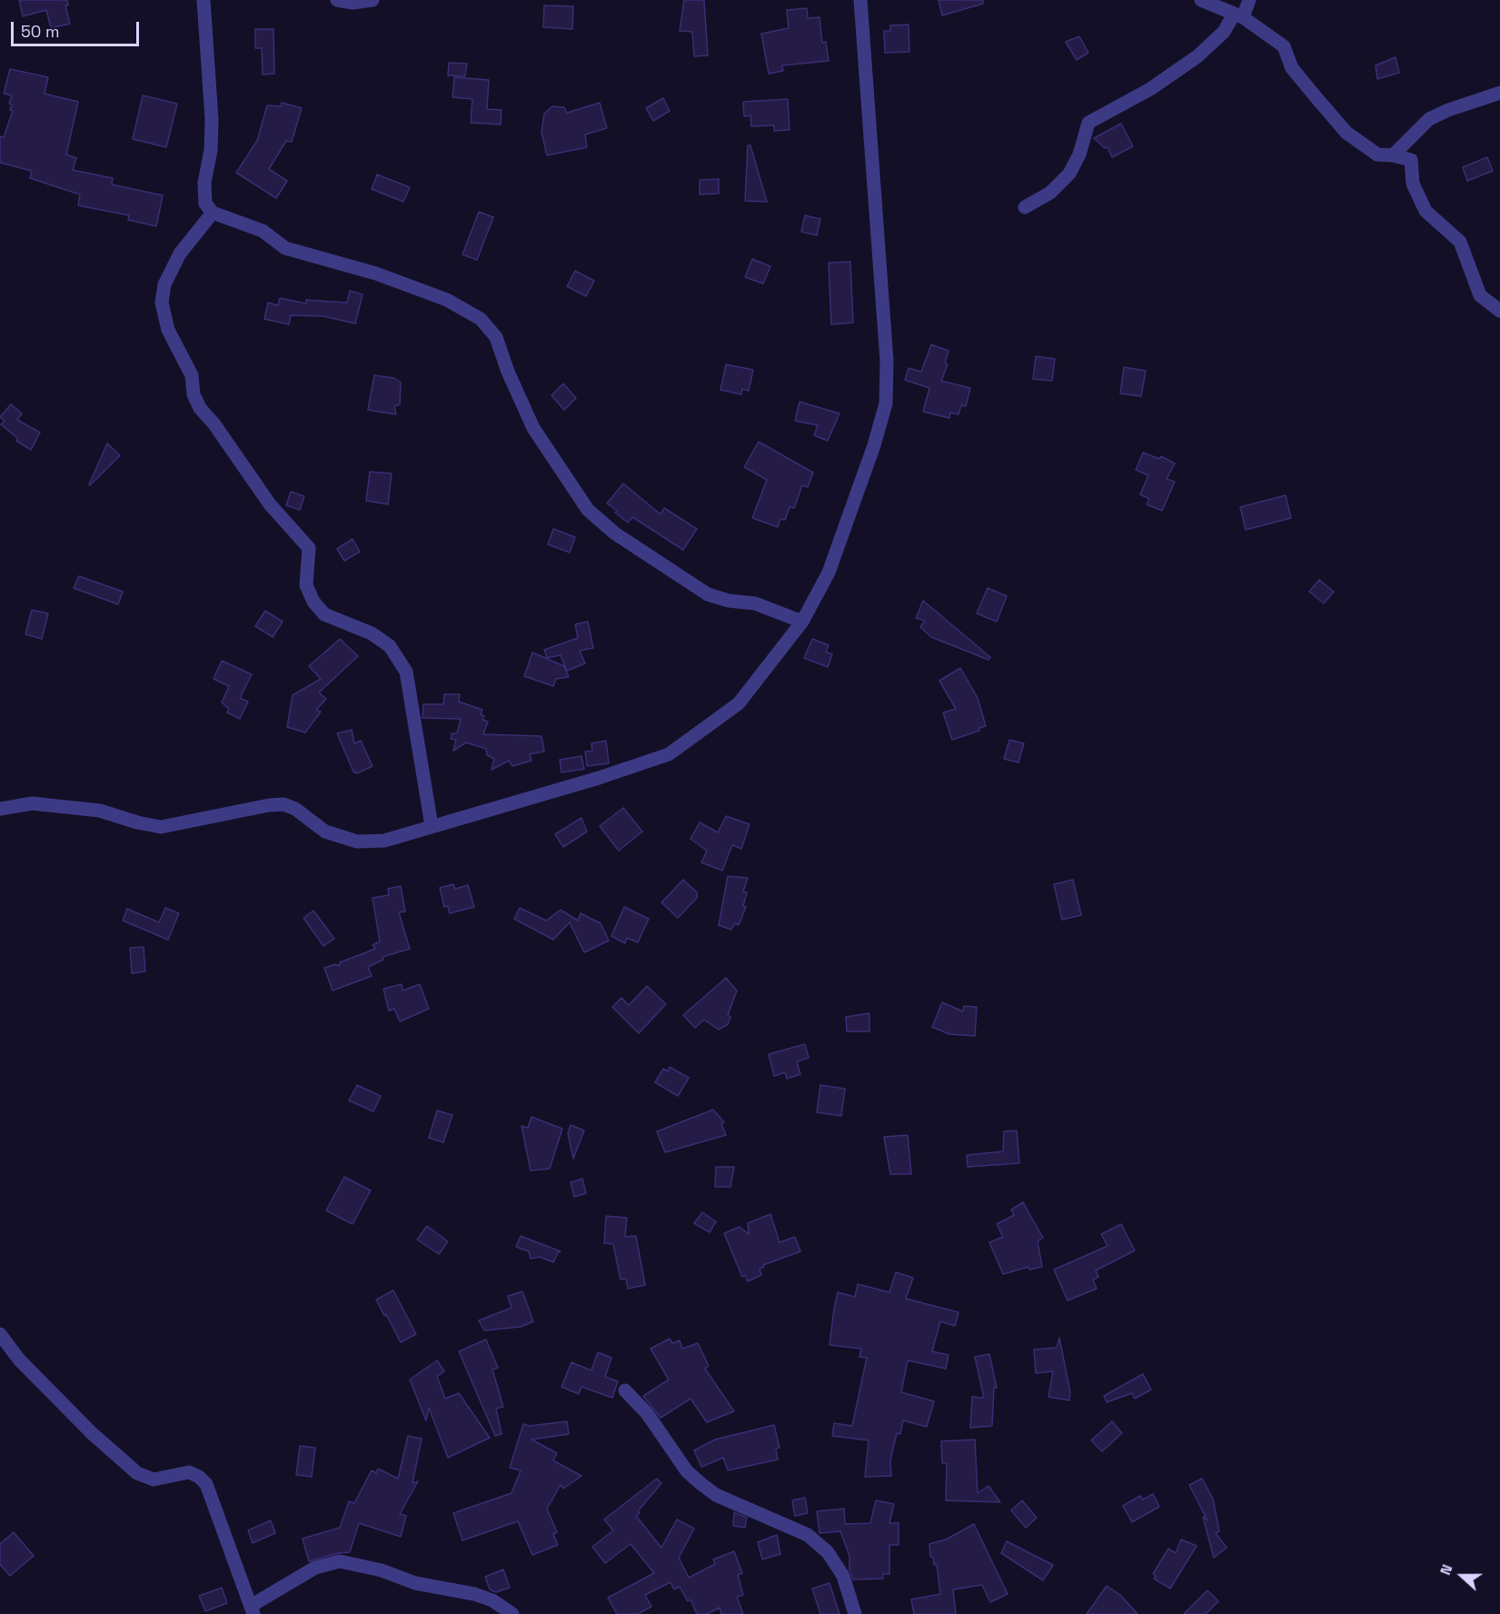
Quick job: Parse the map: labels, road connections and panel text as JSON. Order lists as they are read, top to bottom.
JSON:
{
  "scale_bar": "50 m",
  "north": "left"
}
